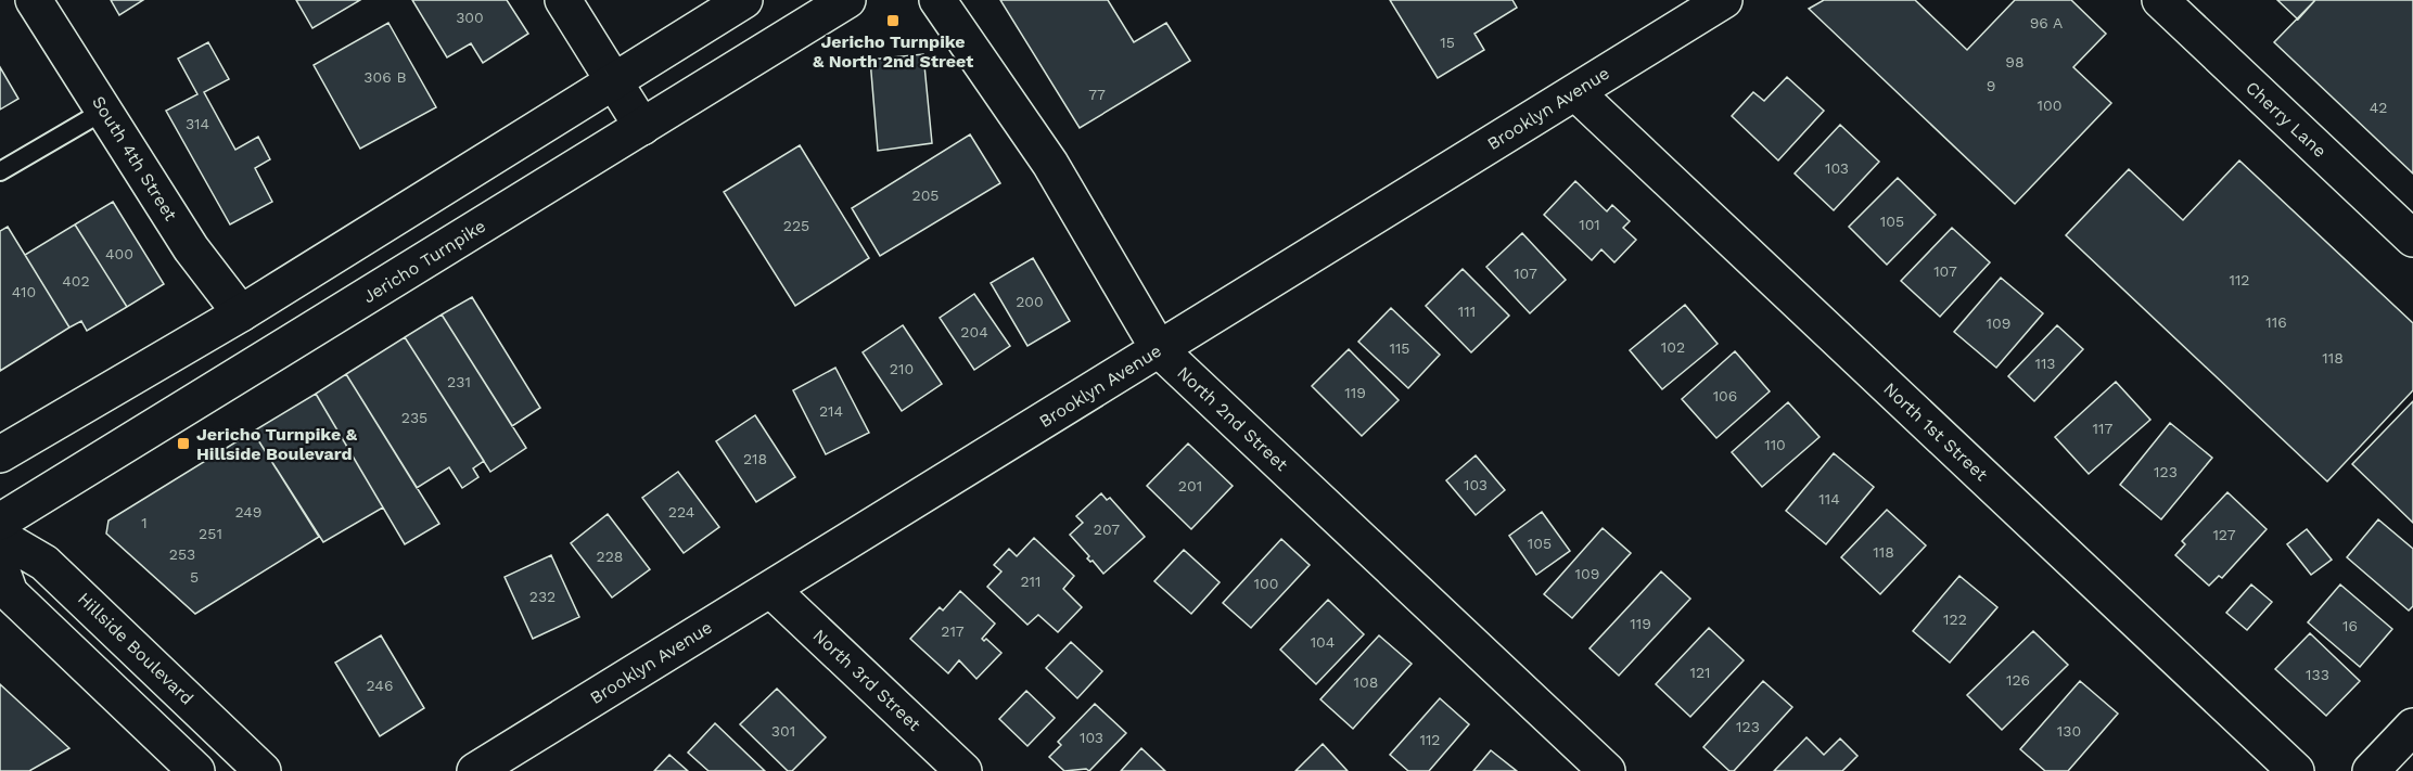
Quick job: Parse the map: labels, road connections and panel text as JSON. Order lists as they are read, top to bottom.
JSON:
{
  "streets": {
    "street": [
      "Brooklyn Avenue",
      "Cherry Lane",
      "South 4th Street",
      "Jericho Turnpike",
      "North 2nd Street",
      "North 1st Street",
      "Hillside Boulevard",
      "North 3rd Street"
    ]
  },
  "crossings": [
    ["Brooklyn Avenue", "North 2nd Street"],
    ["Brooklyn Avenue", "North 1st Street"],
    ["Brooklyn Avenue", "North 3rd Street"]
  ],
  "places": {
    "transit": ["Jericho Turnpike & North 2nd Street", "Jericho Turnpike & Hillside Boulevard"]
  },
  "house_numbers": [
    "300",
    "96 A",
    "15",
    "98",
    "306 B",
    "9",
    "77",
    "100",
    "42",
    "314",
    "103",
    "205",
    "105",
    "101",
    "225",
    "400",
    "107",
    "107",
    "112",
    "402",
    "410",
    "200",
    "111",
    "116",
    "109",
    "204",
    "102",
    "115",
    "118",
    "113",
    "210",
    "231",
    "119",
    "106",
    "214",
    "235",
    "117",
    "110",
    "218",
    "123",
    "103",
    "201",
    "114",
    "249",
    "224",
    "1",
    "207",
    "251",
    "127",
    "105",
    "118",
    "253",
    "228",
    "109",
    "5",
    "211",
    "100",
    "232",
    "122",
    "119",
    "16",
    "217",
    "104",
    "121",
    "133",
    "126",
    "108",
    "246",
    "123",
    "301",
    "130",
    "103",
    "112"
  ]
}
